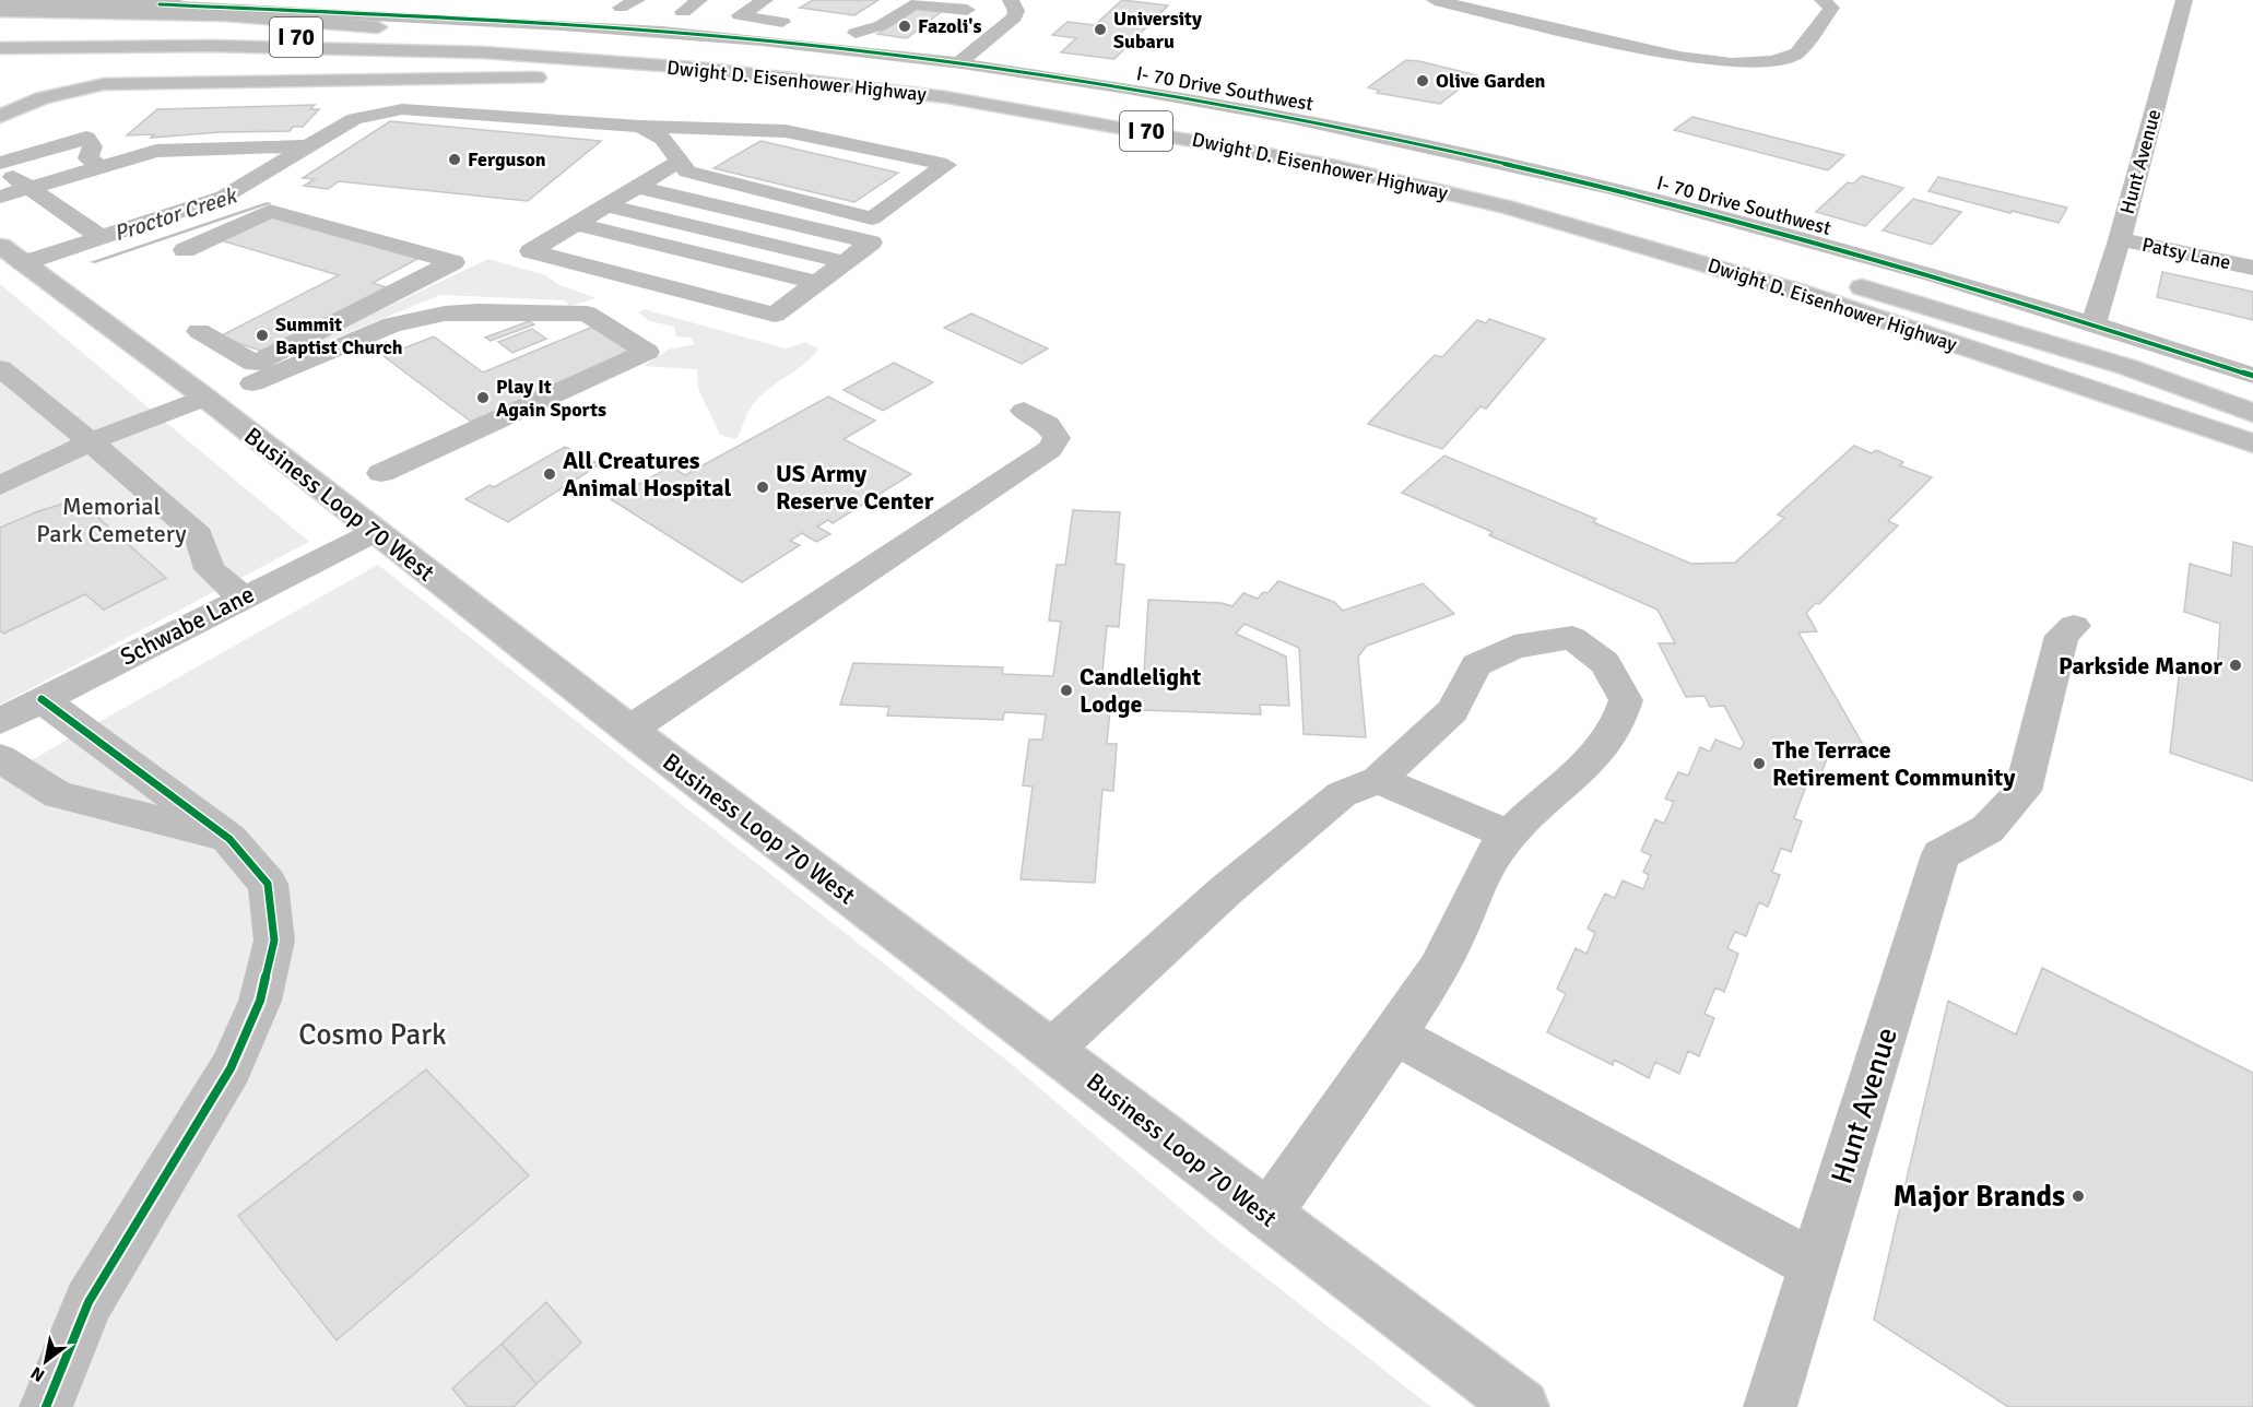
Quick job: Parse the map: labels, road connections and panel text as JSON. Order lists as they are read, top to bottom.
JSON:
{
  "streets": {
    "main road": [
      "I 70",
      "Dwight D. Eisenhower Highway",
      "I- 70 Drive Southwest",
      "Hunt Avenue",
      "Patsy Lane",
      "Business Loop 70 West",
      "Schwabe Lane"
    ]
  },
  "crossings": [
    ["I- 70 Drive Southwest", "Hunt Avenue"],
    ["Hunt Avenue", "Patsy Lane"],
    ["Business Loop 70 West", "Schwabe Lane"]
  ],
  "water": ["Proctor Creek"],
  "parks": ["Memorial Park Cemetery", "Cosmo Park"],
  "places": [
    "Fazoli's",
    "University Subaru",
    "Olive Garden",
    "Ferguson",
    "Summit Baptist Church",
    "Play It Again Sports",
    "All Creatures Animal Hospital",
    "US Army Reserve Center",
    "Parkside Manor",
    "Candlelight Lodge",
    "The Terrace Retirement Community",
    "Major Brands"
  ],
  "north": "bottom left"
}
